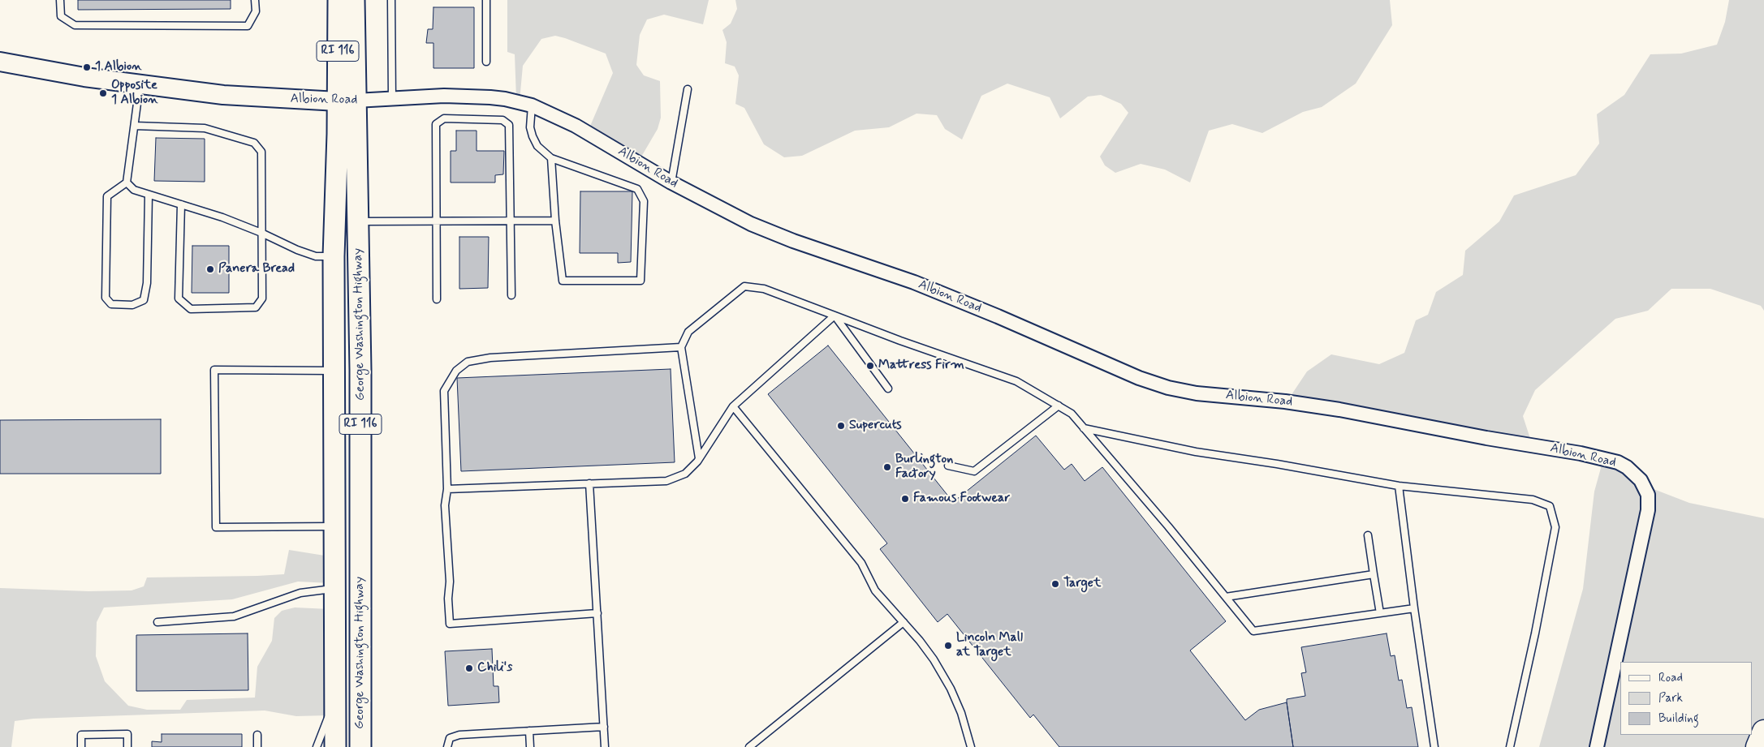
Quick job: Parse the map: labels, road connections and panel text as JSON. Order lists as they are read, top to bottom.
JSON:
{
  "streets": {
    "main road": ["RI 116", "Albion Road", "George Washington Highway"]
  },
  "crossings": [
    ["Albion Road", "George Washington Highway"]
  ],
  "places": [
    "1 Albion",
    "Opposite 1 Albion",
    "Panera Bread",
    "Mattress Firm",
    "Supercuts",
    "Burlington Factory",
    "Famous Footwear",
    "Target",
    "Lincoln Mall at Target",
    "Chili's"
  ],
  "legend": ["Road", "Park", "Building"]
}
